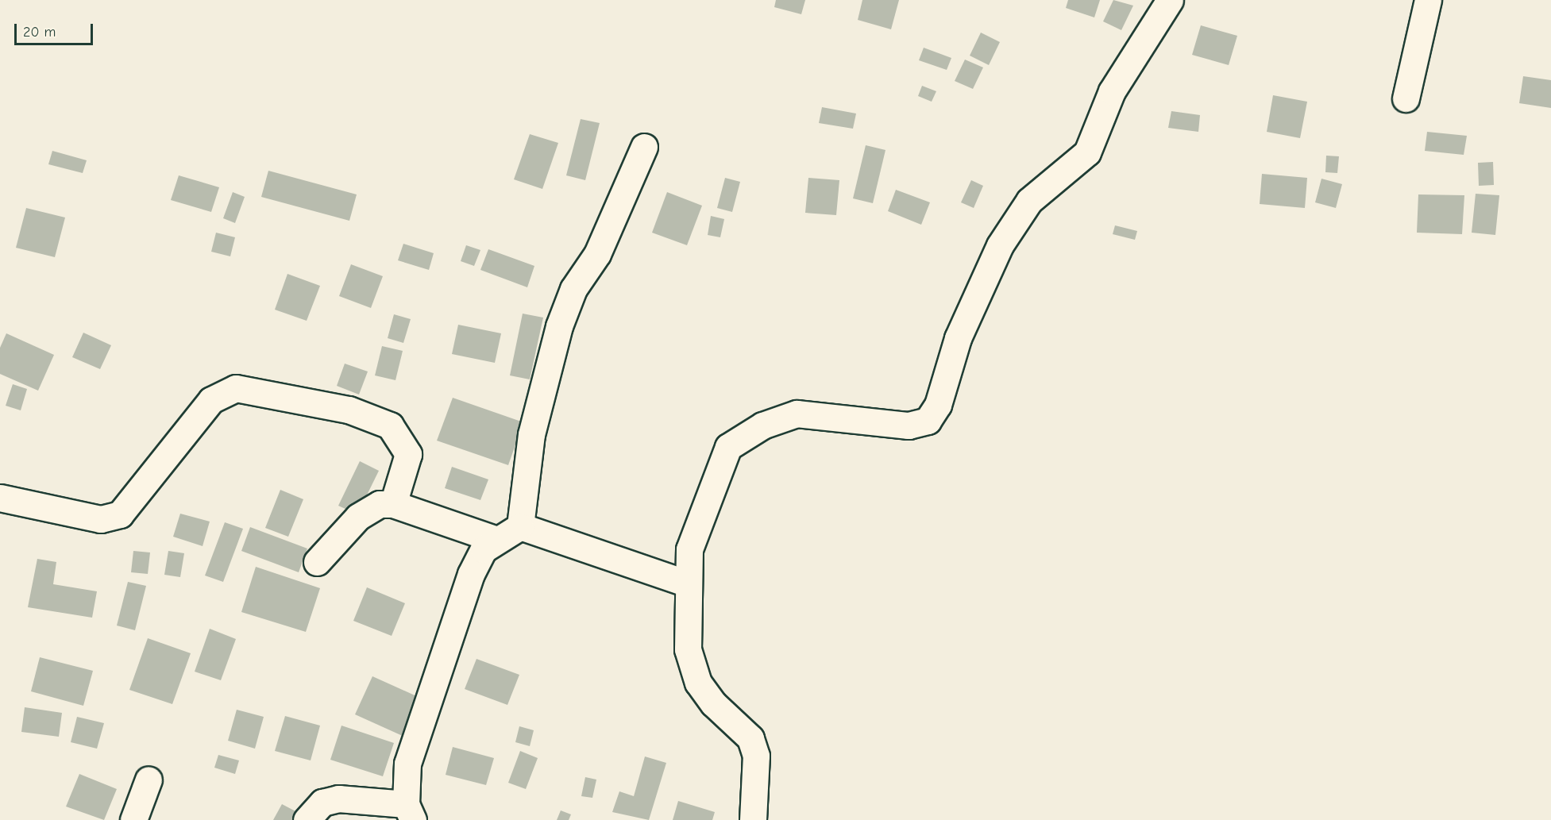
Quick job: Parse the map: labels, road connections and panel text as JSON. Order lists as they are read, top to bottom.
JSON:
{
  "scale_bar": "20 m"
}
